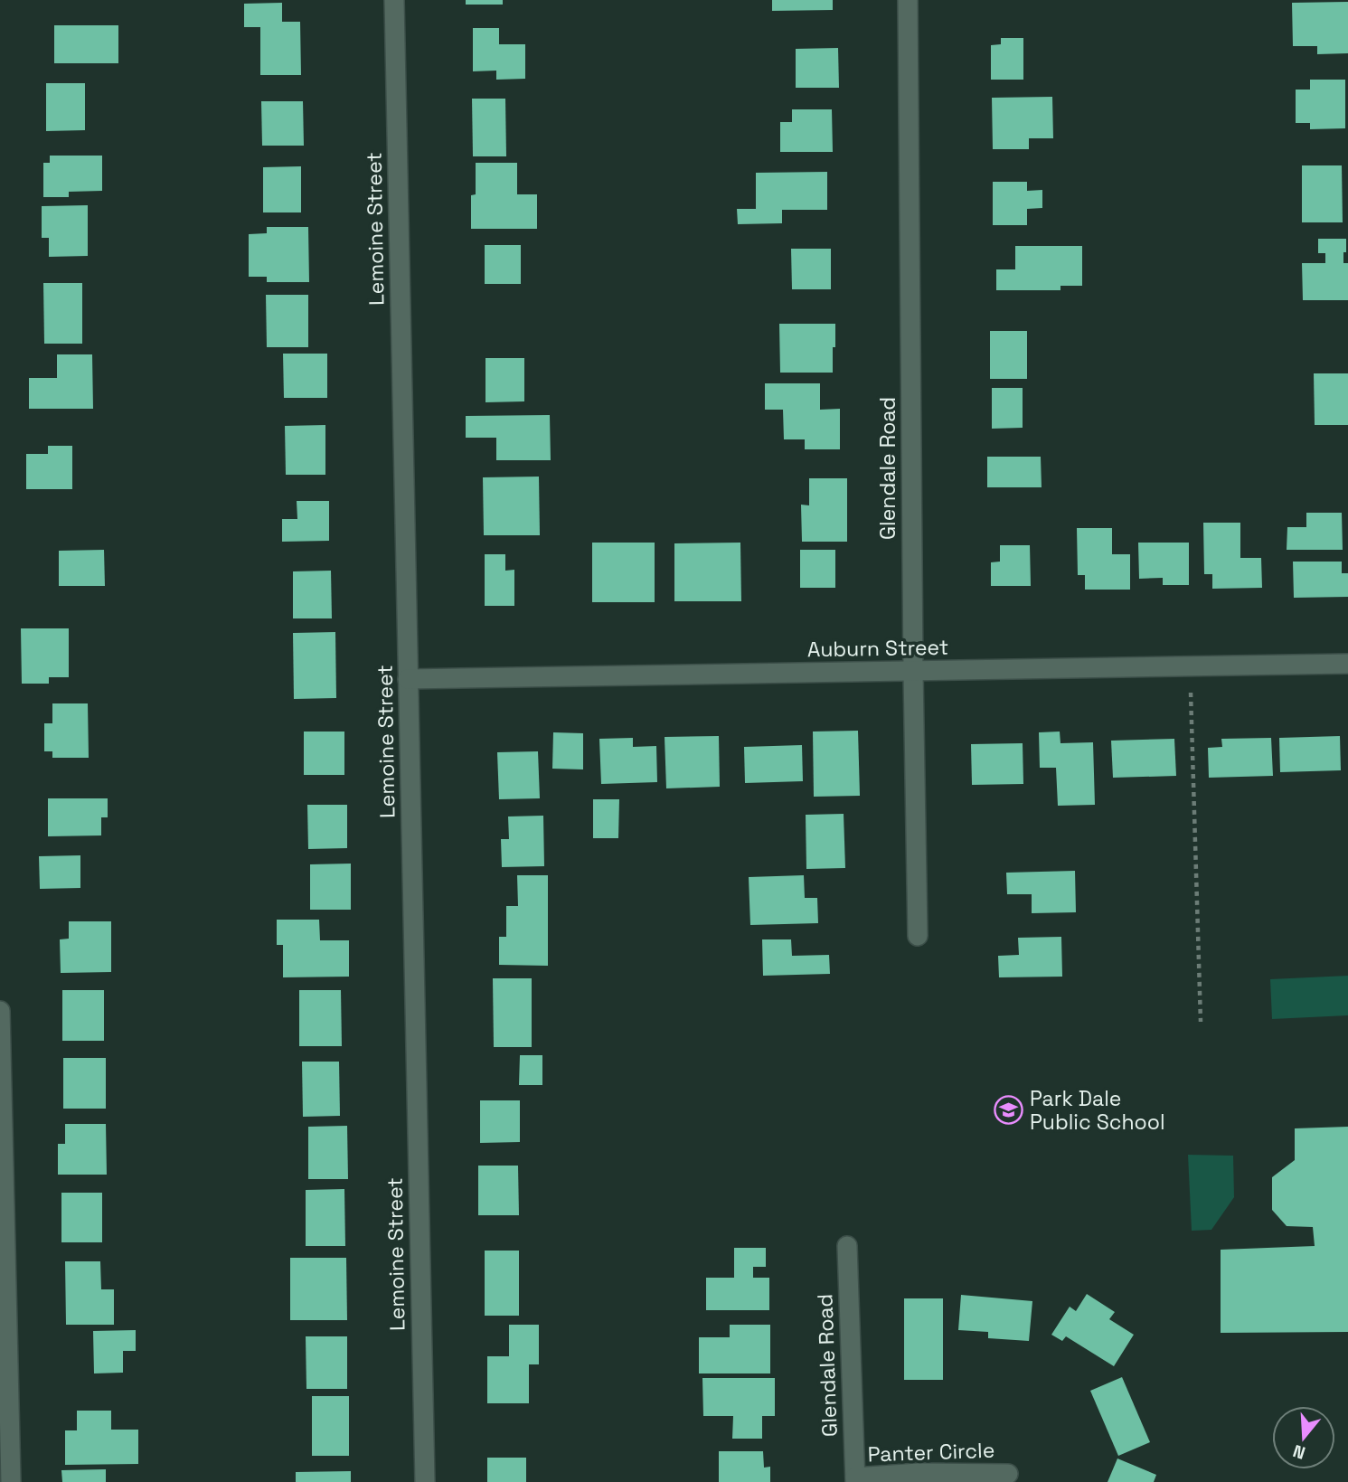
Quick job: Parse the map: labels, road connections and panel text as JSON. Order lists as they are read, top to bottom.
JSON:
{
  "streets": {
    "street": [
      "Lemoine Street",
      "Glendale Road",
      "Auburn Street",
      "Panter Circle"
    ]
  },
  "crossings": [
    ["Lemoine Street", "Auburn Street"],
    ["Glendale Road", "Auburn Street"],
    ["Glendale Road", "Panter Circle"]
  ],
  "places": {
    "school or university": ["Park Dale Public School"]
  },
  "north": "bottom"
}
